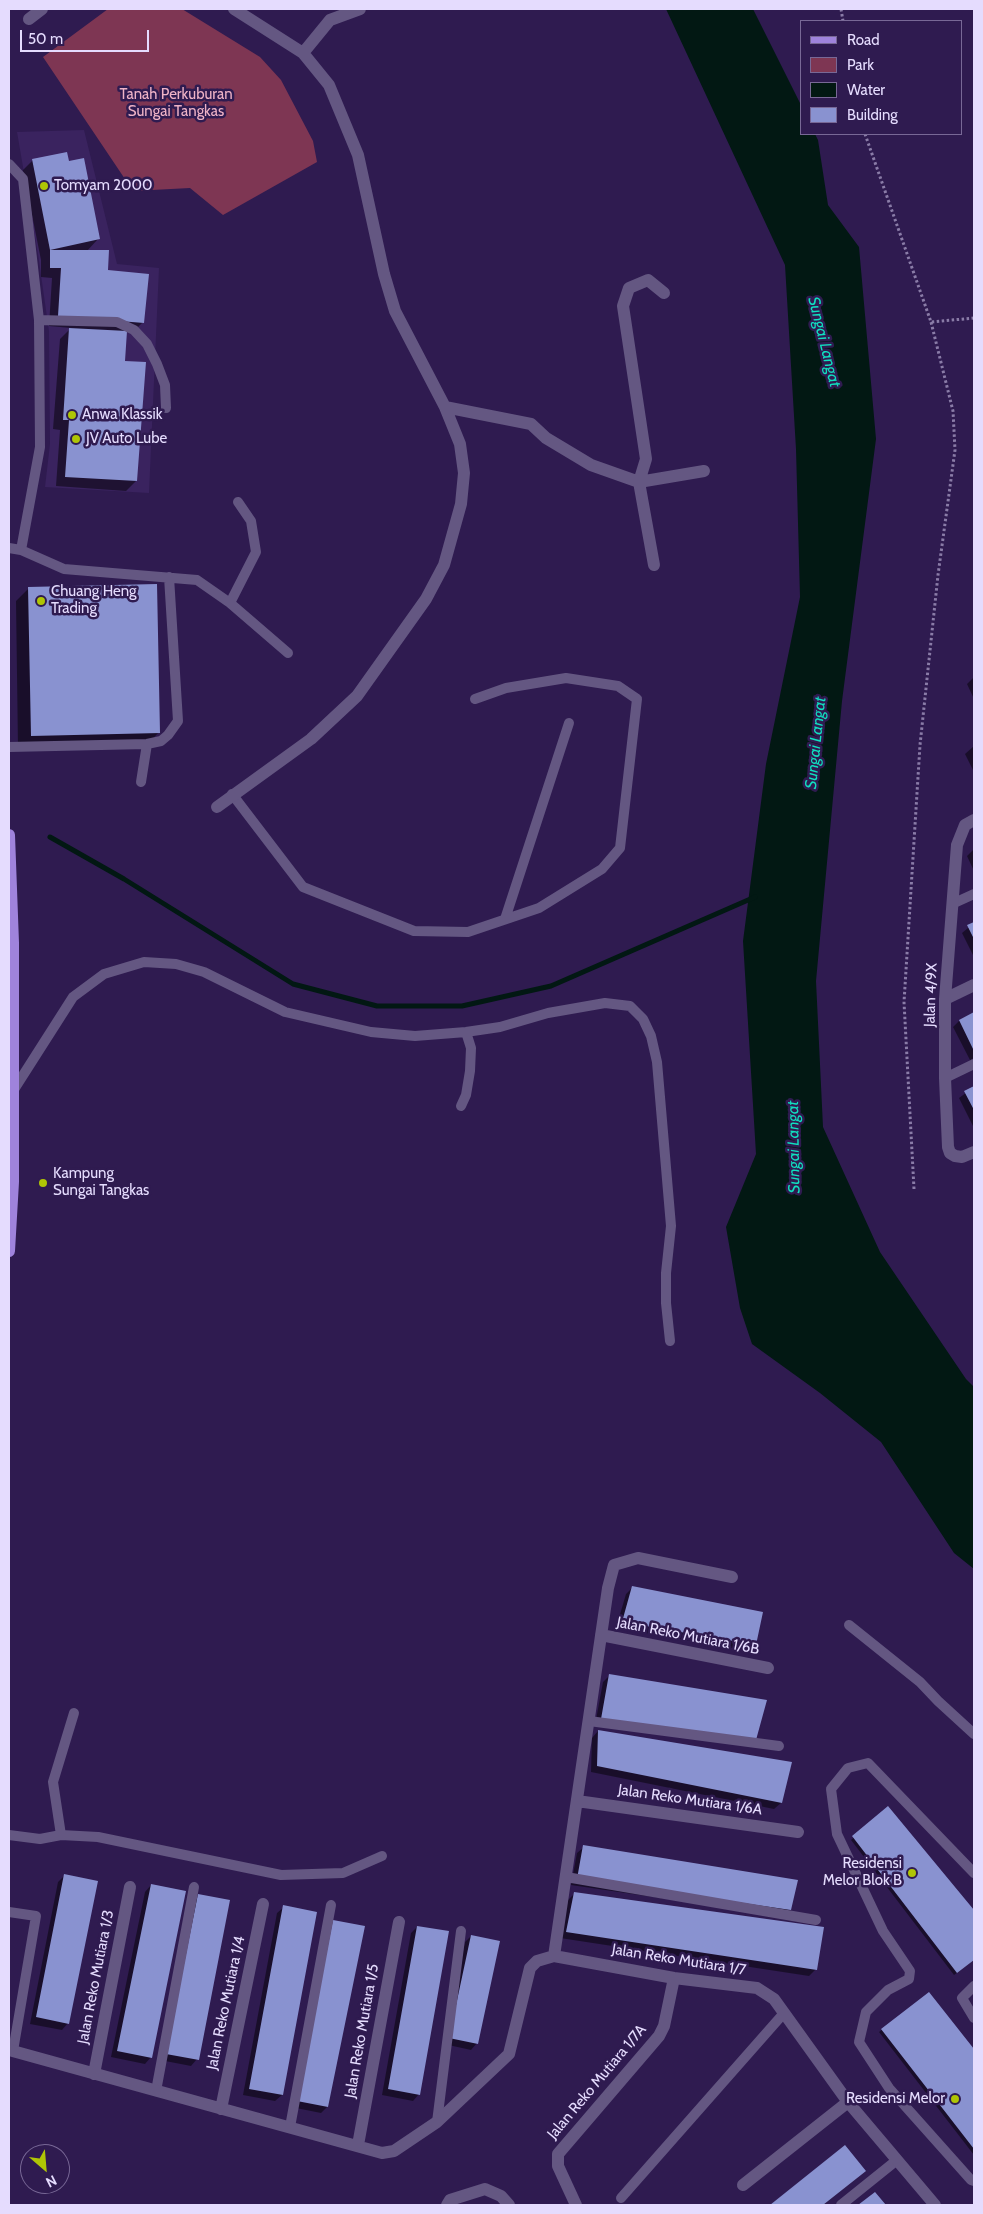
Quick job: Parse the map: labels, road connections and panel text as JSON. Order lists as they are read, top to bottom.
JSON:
{
  "streets": {
    "street": [
      "Jalan 4/9X",
      "Jalan Reko Mutiara 1/6B",
      "Jalan Reko Mutiara 1/6A",
      "Jalan Reko Mutiara 1/7",
      "Jalan Reko Mutiara 1/3",
      "Jalan Reko Mutiara 1/4",
      "Jalan Reko Mutiara 1/5",
      "Jalan Reko Mutiara 1/7A"
    ]
  },
  "crossings": [
    ["Jalan Reko Mutiara 1/7", "Jalan Reko Mutiara 1/7A"]
  ],
  "water": ["Sungai Langat"],
  "parks": ["Tanah Perkuburan Sungai Tangkas"],
  "places": [
    "Tomyam 2000",
    "Anwa Klassik",
    "JV Auto Lube",
    "Chuang Heng Trading",
    "Kampung Sungai Tangkas",
    "Residensi Melor Blok B",
    "Residensi Melor"
  ],
  "legend": [
    "Road",
    "Park",
    "Water",
    "Building"
  ],
  "scale_bar": "50 m",
  "north": "bottom right"
}
